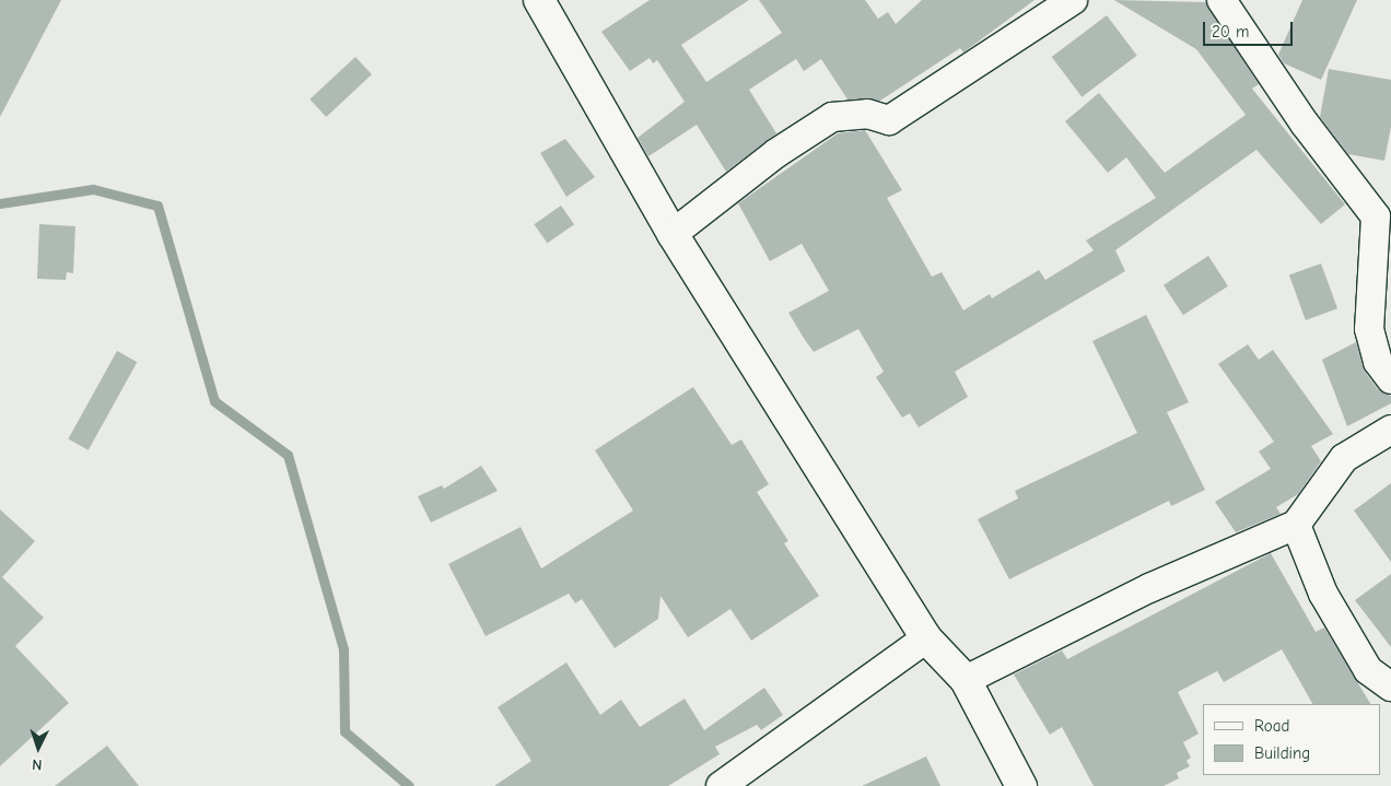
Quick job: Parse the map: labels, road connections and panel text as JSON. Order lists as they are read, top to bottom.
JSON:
{
  "legend": ["Road", "Building"],
  "scale_bar": "20 m",
  "north": "bottom"
}
